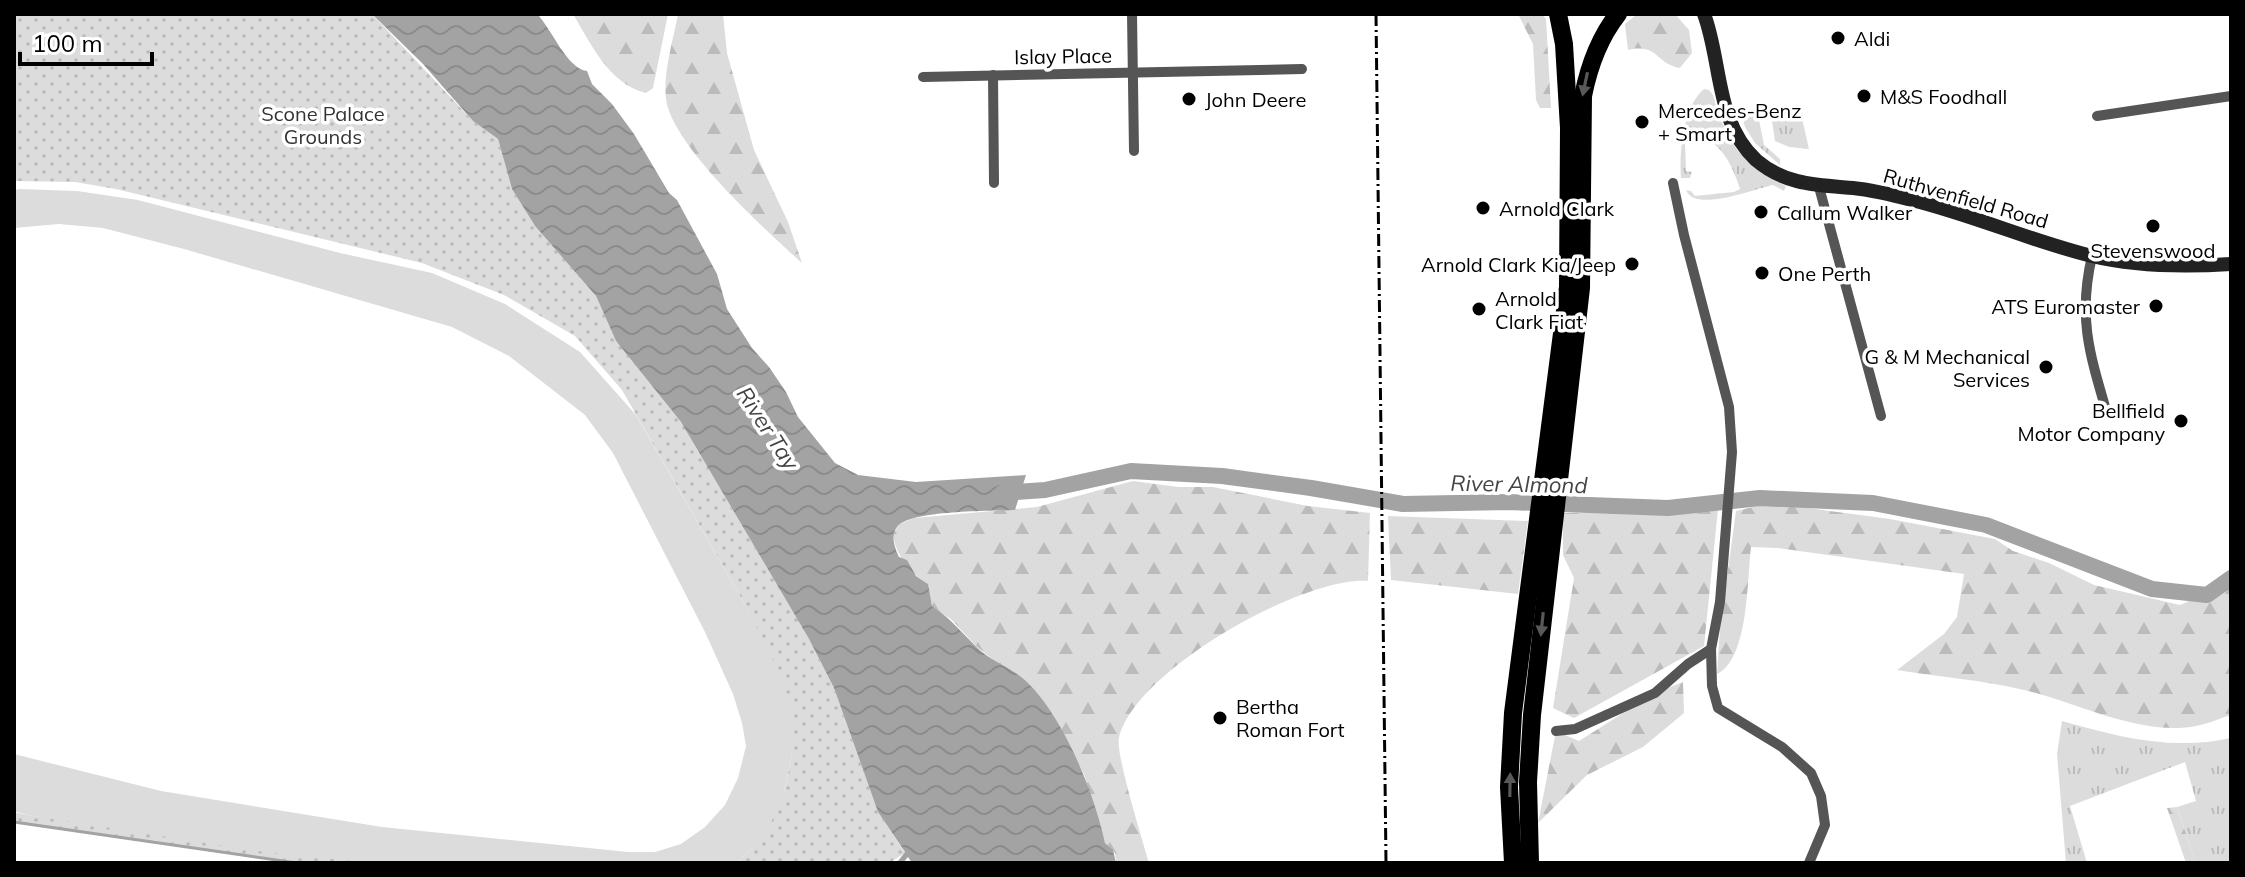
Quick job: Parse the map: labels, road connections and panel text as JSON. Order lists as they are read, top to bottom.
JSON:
{
  "streets": {
    "street": ["Islay Place", "Ruthvenfield Road"]
  },
  "water": ["River Tay", "River Almond"],
  "parks": ["Scone Palace Grounds"],
  "places": [
    "Aldi",
    "M&S Foodhall",
    "John Deere",
    "Mercedes-Benz + Smart",
    "Arnold Clark",
    "Callum Walker",
    "Stevenswood",
    "Arnold Clark Kia/Jeep",
    "One Perth",
    "ATS Euromaster",
    "Arnold Clark Fiat",
    "G & M Mechanical Services",
    "Bellfield Motor Company",
    "Bertha Roman Fort"
  ],
  "scale_bar": "100 m"
}
